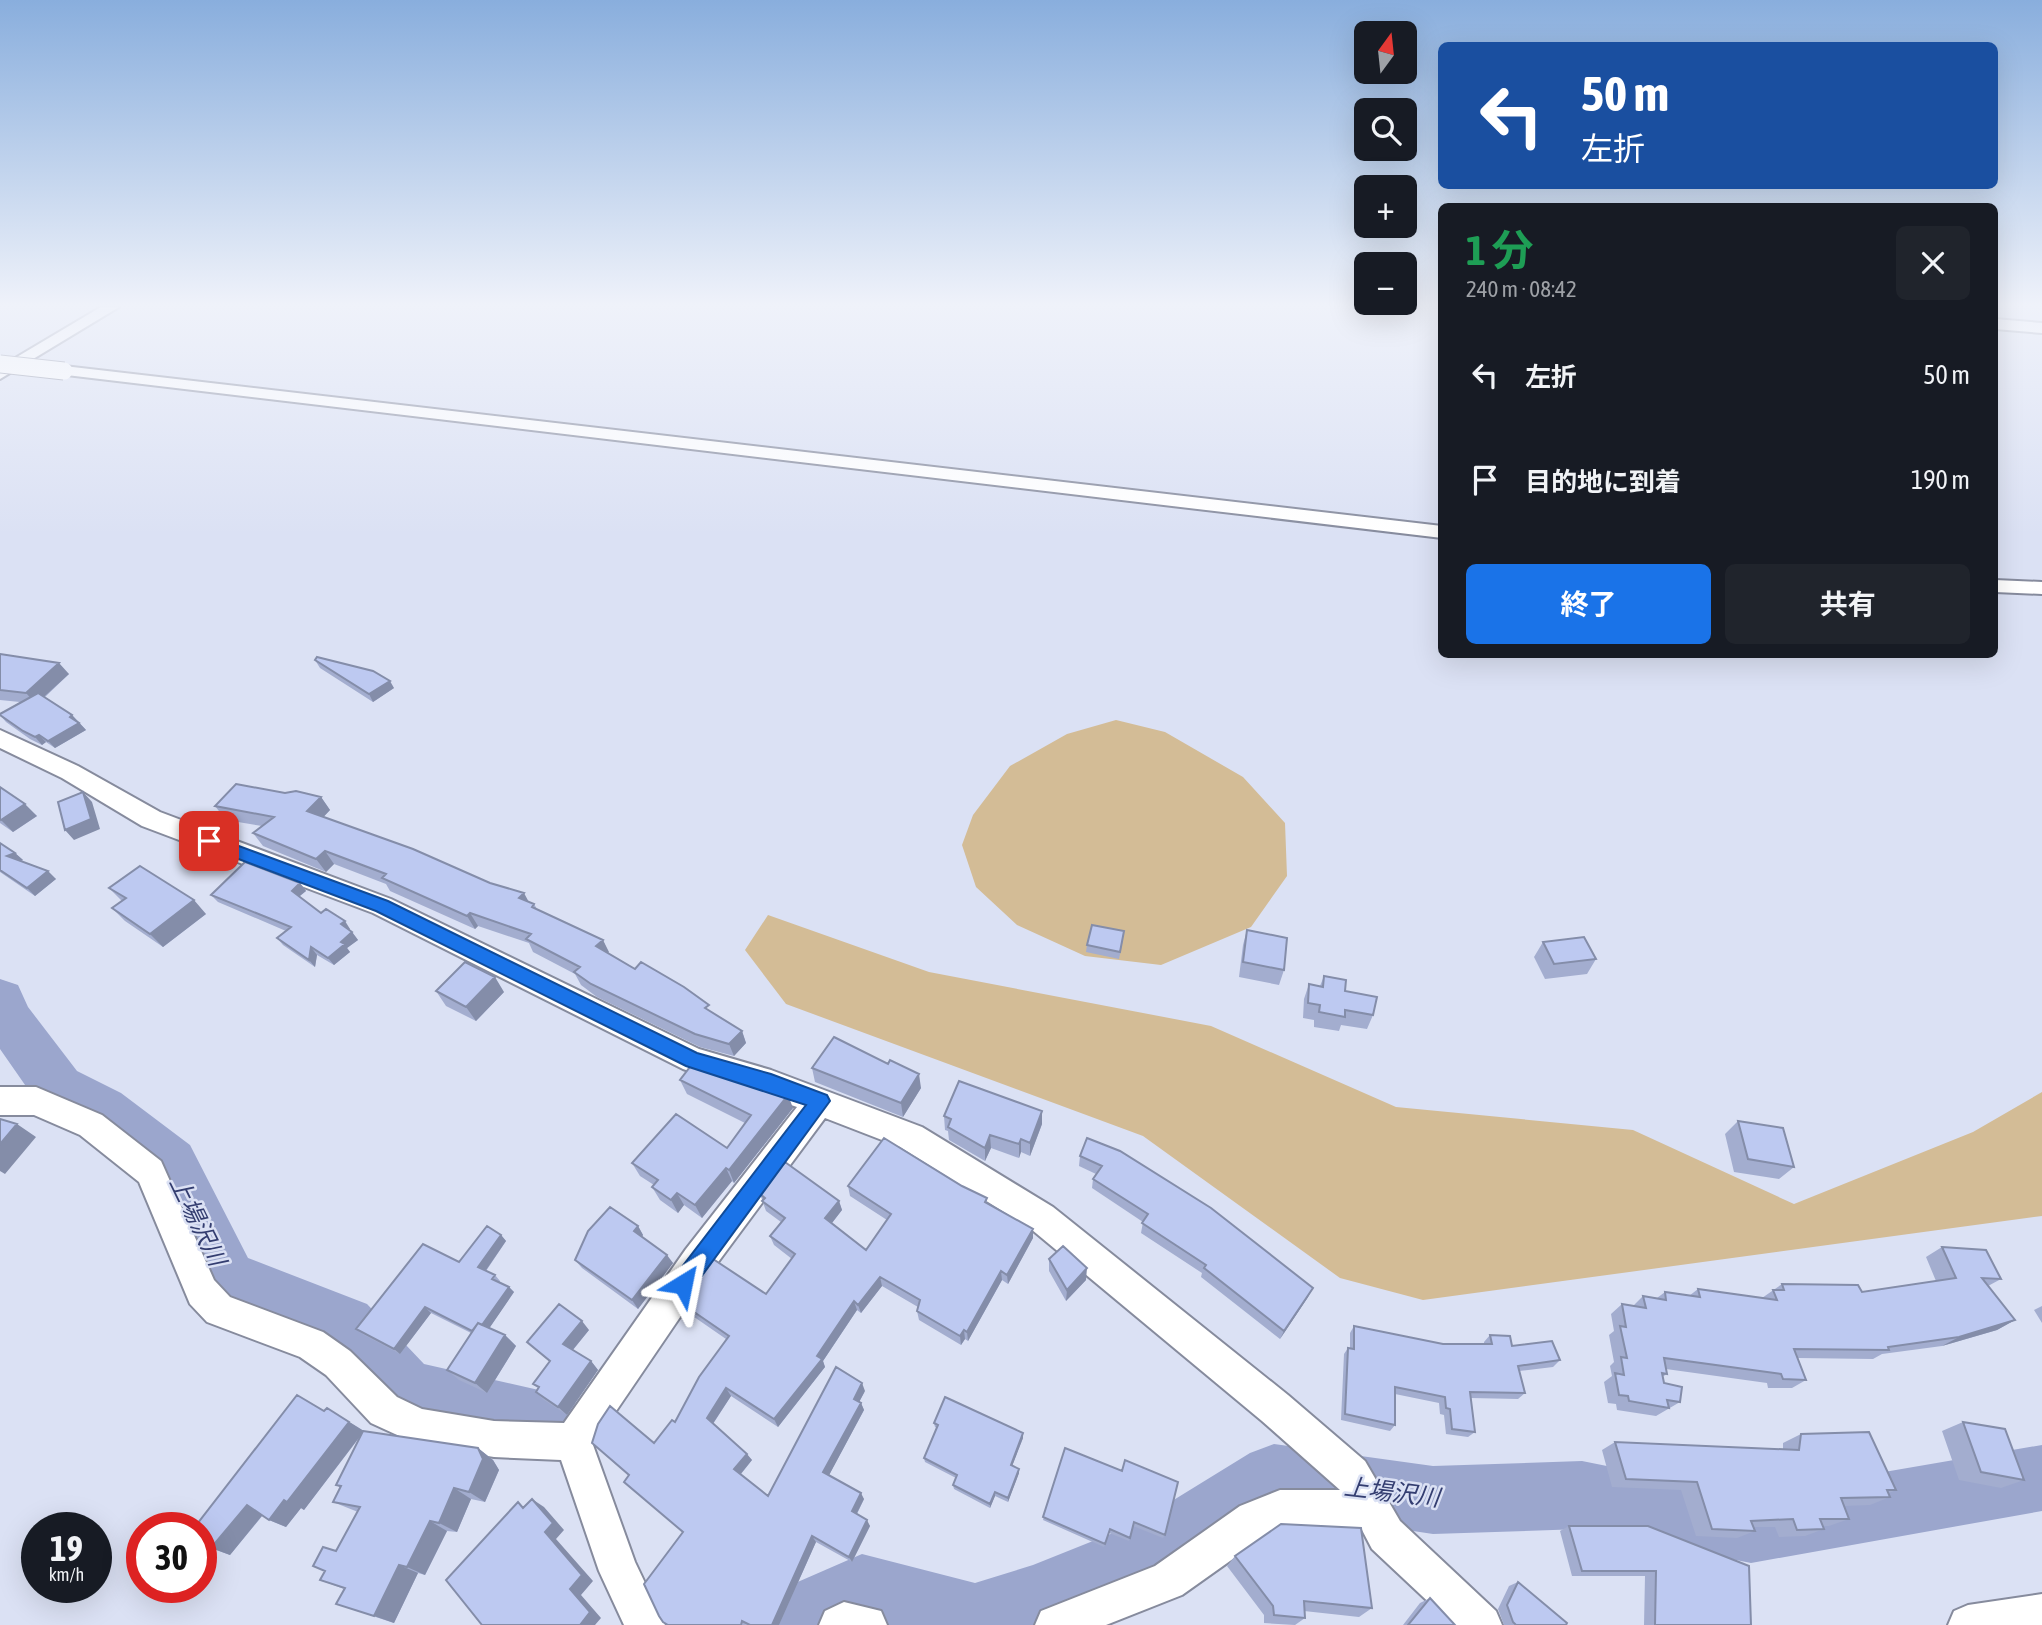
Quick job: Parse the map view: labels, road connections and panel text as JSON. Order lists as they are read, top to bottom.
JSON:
{
  "water": ["上場沢川"],
  "north": "top",
  "page": {
    "map_buttons": ["+", "−"],
    "turn": ["50 m", "左折"],
    "heading": ["1 分", "240 m · 08:42"],
    "list": [
      {
        "name": "左折",
        "value": "50 m"
      },
      {
        "name": "目的地に到着",
        "value": "190 m"
      }
    ],
    "buttons": ["終了", "共有"],
    "speed": "19 km/h",
    "limit": "30"
  }
}
